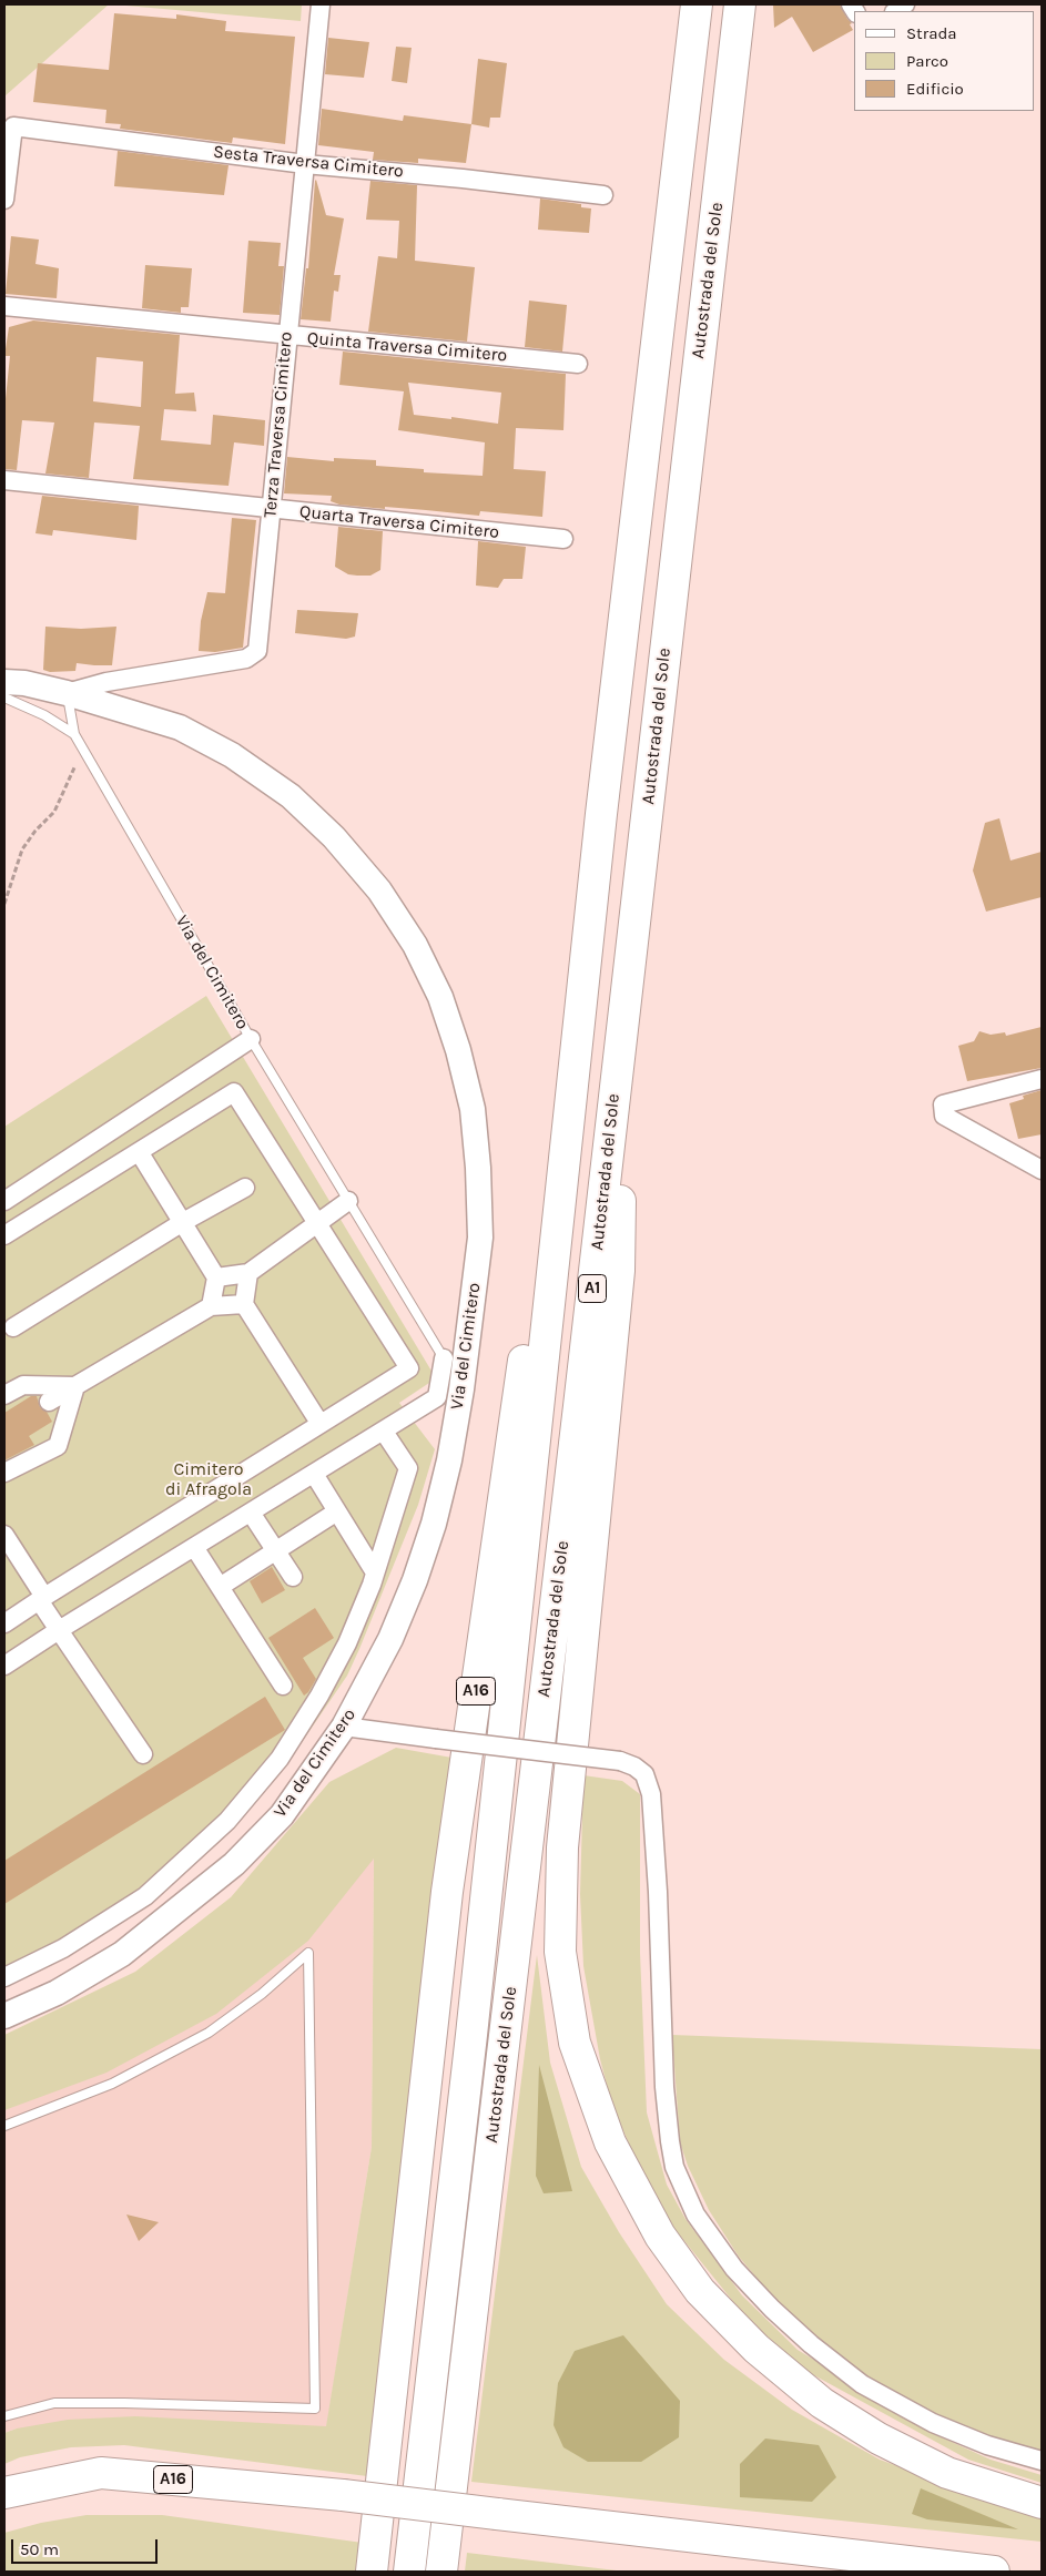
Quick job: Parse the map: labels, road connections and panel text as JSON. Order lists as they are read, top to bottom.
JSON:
{
  "streets": {
    "highway": ["Autostrada del Sole", "A1", "A16"],
    "main road": ["Via del Cimitero"],
    "street": [
      "Sesta Traversa Cimitero",
      "Quinta Traversa Cimitero",
      "Terza Traversa Cimitero",
      "Quarta Traversa Cimitero"
    ]
  },
  "crossings": [
    ["Sesta Traversa Cimitero", "Terza Traversa Cimitero"],
    ["Autostrada del Sole", "A16"],
    ["Quinta Traversa Cimitero", "Terza Traversa Cimitero"],
    ["Terza Traversa Cimitero", "Quarta Traversa Cimitero"],
    ["Terza Traversa Cimitero", "Via del Cimitero"]
  ],
  "parks": ["Cimitero di Afragola"],
  "legend": ["Strada", "Parco", "Edificio"],
  "scale_bar": "50 m"
}
